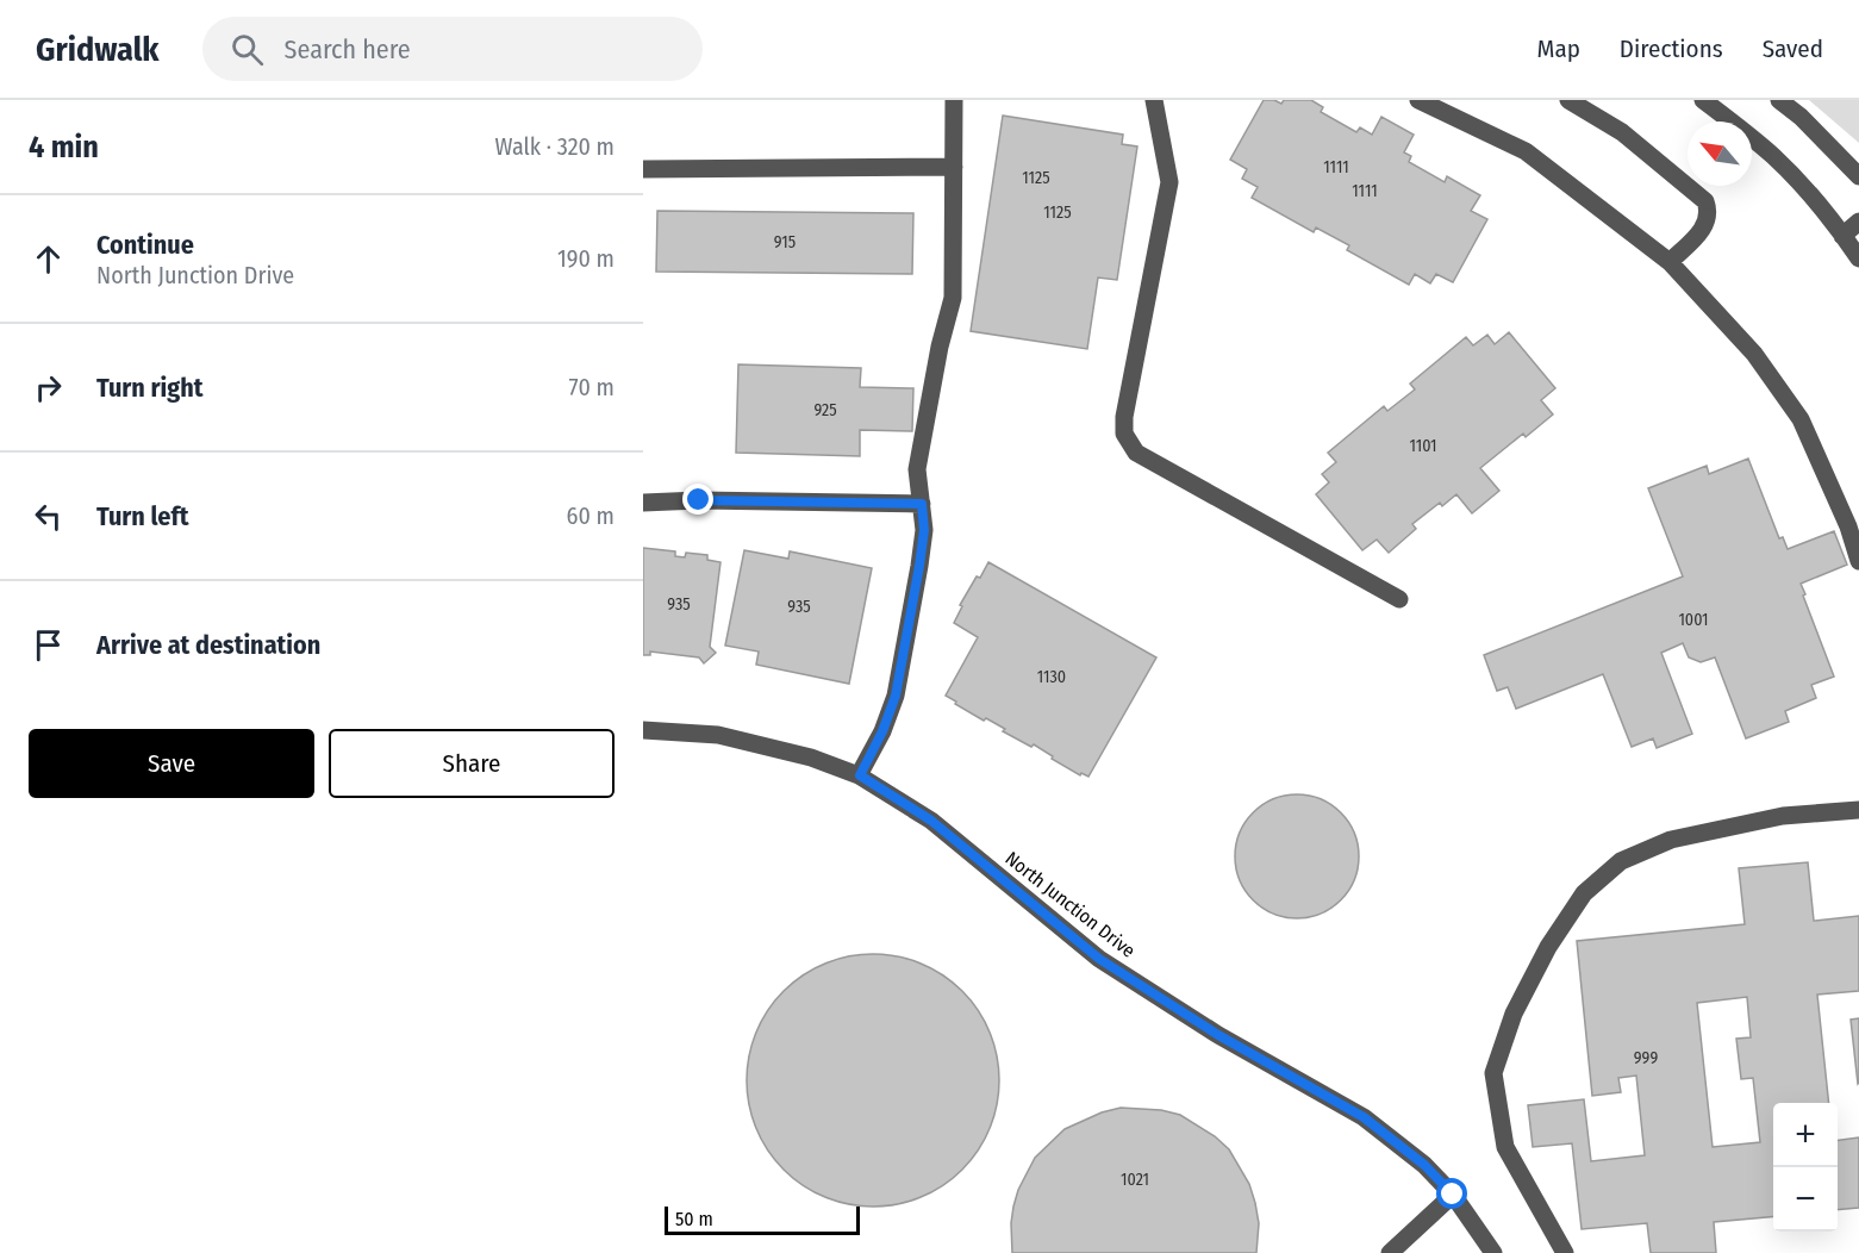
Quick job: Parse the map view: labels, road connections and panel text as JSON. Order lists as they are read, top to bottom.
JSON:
{
  "streets": {
    "street": ["North Junction Drive"]
  },
  "house_numbers": [
    "1111",
    "1125",
    "1111",
    "1125",
    "915",
    "925",
    "1101",
    "935",
    "935",
    "1001",
    "1130",
    "999",
    "1021"
  ],
  "scale_bar": "50 m",
  "north": "top left",
  "page": {
    "header": "Gridwalk",
    "search": "Search here",
    "nav": ["Map", "Directions", "Saved"],
    "heading": ["4 min", "Walk · 320 m"],
    "list": [
      ["Continue", "North Junction Drive", "190 m"],
      ["Turn right", "70 m"],
      ["Turn left", "60 m"],
      "Arrive at destination"
    ],
    "buttons": ["Save", "Share"],
    "map_buttons": ["+", "−"],
    "scale": "50 m"
  }
}
